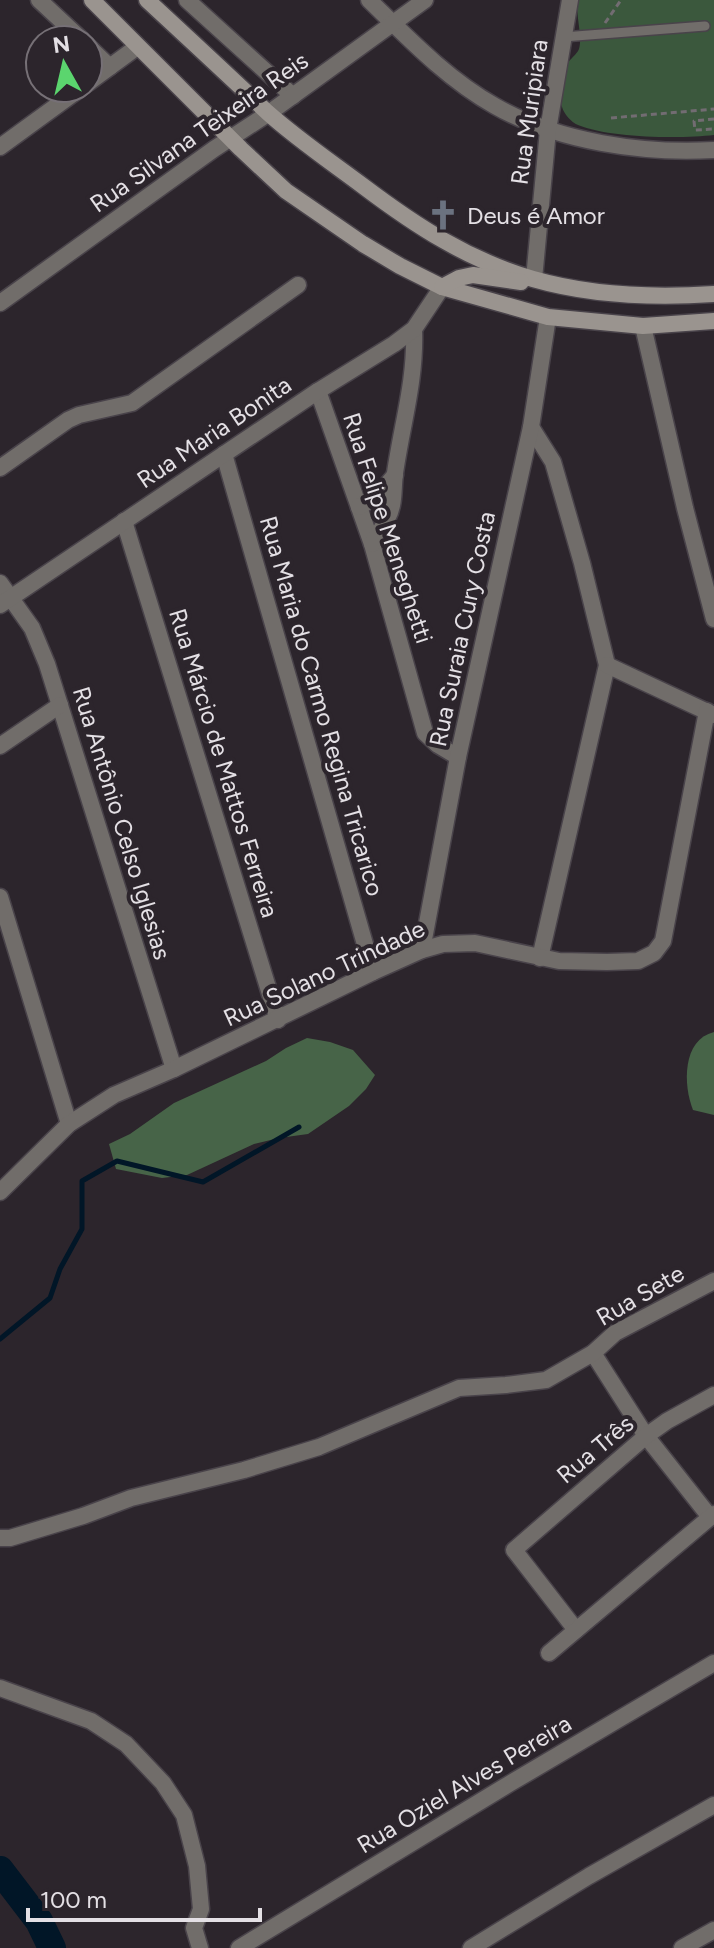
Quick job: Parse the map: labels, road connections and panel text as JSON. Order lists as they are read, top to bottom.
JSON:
{
  "streets": {
    "street": [
      "Rua Muripiara",
      "Rua Silvana Teixeira Reis",
      "Rua Maria Bonita",
      "Rua Felipe Meneghetti",
      "Rua Suraia Cury Costa",
      "Rua Maria do Carmo Regina Tricarico",
      "Rua Márcio de Mattos Ferreira",
      "Rua Antônio Celso Iglesias",
      "Rua Solano Trindade",
      "Rua Sete",
      "Rua Três",
      "Rua Oziel Alves Pereira"
    ]
  },
  "crossings": [
    ["Rua Maria Bonita", "Rua Felipe Meneghetti"],
    ["Rua Maria Bonita", "Rua Maria do Carmo Regina Tricarico"],
    ["Rua Maria Bonita", "Rua Márcio de Mattos Ferreira"],
    ["Rua Maria Bonita", "Rua Antônio Celso Iglesias"],
    ["Rua Felipe Meneghetti", "Rua Suraia Cury Costa"],
    ["Rua Suraia Cury Costa", "Rua Solano Trindade"],
    ["Rua Maria do Carmo Regina Tricarico", "Rua Solano Trindade"],
    ["Rua Márcio de Mattos Ferreira", "Rua Solano Trindade"],
    ["Rua Antônio Celso Iglesias", "Rua Solano Trindade"]
  ],
  "places": {
    "church": ["Deus é Amor"]
  },
  "scale_bar": "100 m",
  "north": "top"
}
